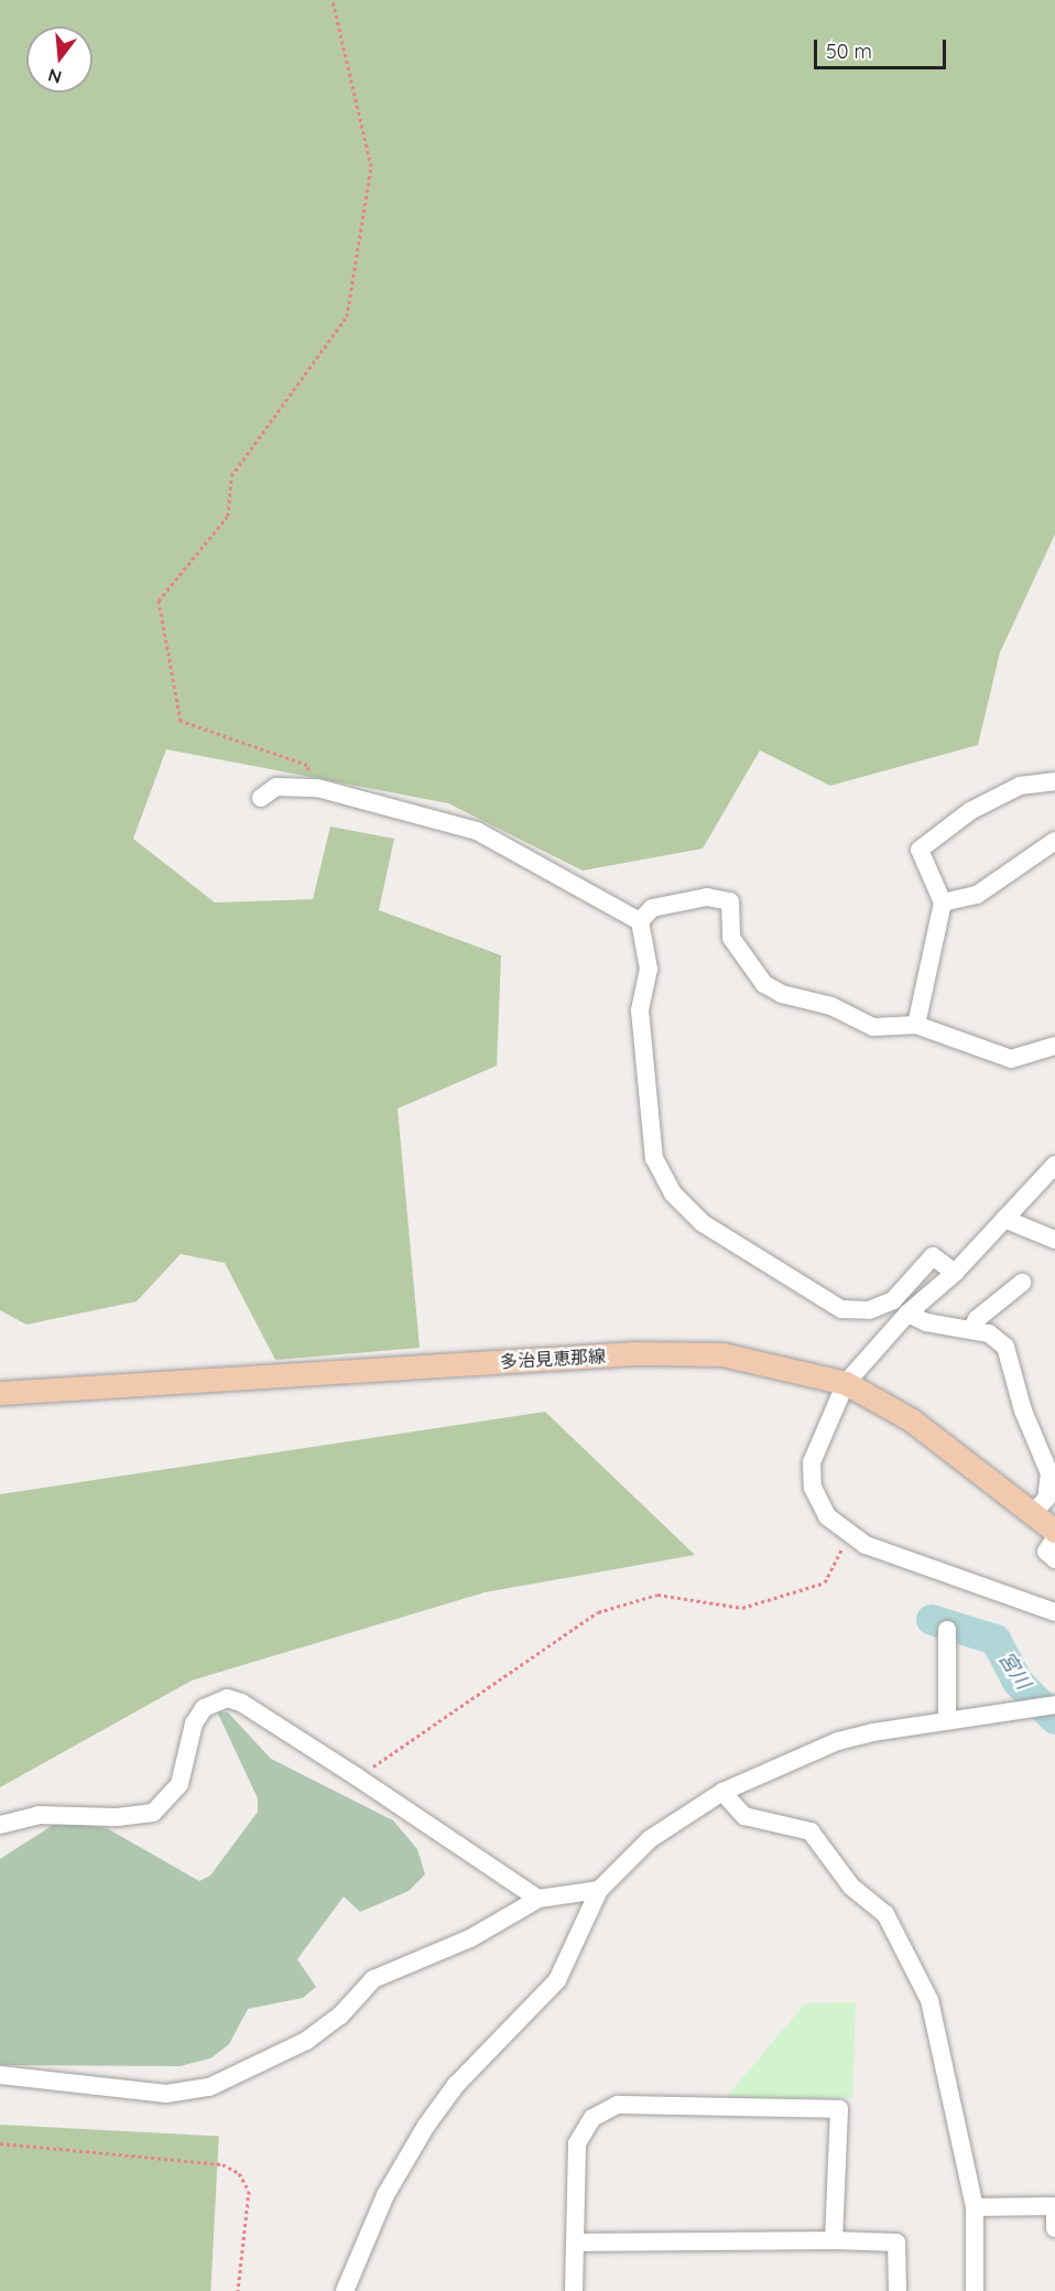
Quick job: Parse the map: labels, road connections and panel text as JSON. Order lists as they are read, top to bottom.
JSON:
{
  "streets": {
    "main road": ["多治見恵那線"]
  },
  "water": ["宮川"],
  "scale_bar": "50 m",
  "north": "bottom"
}
